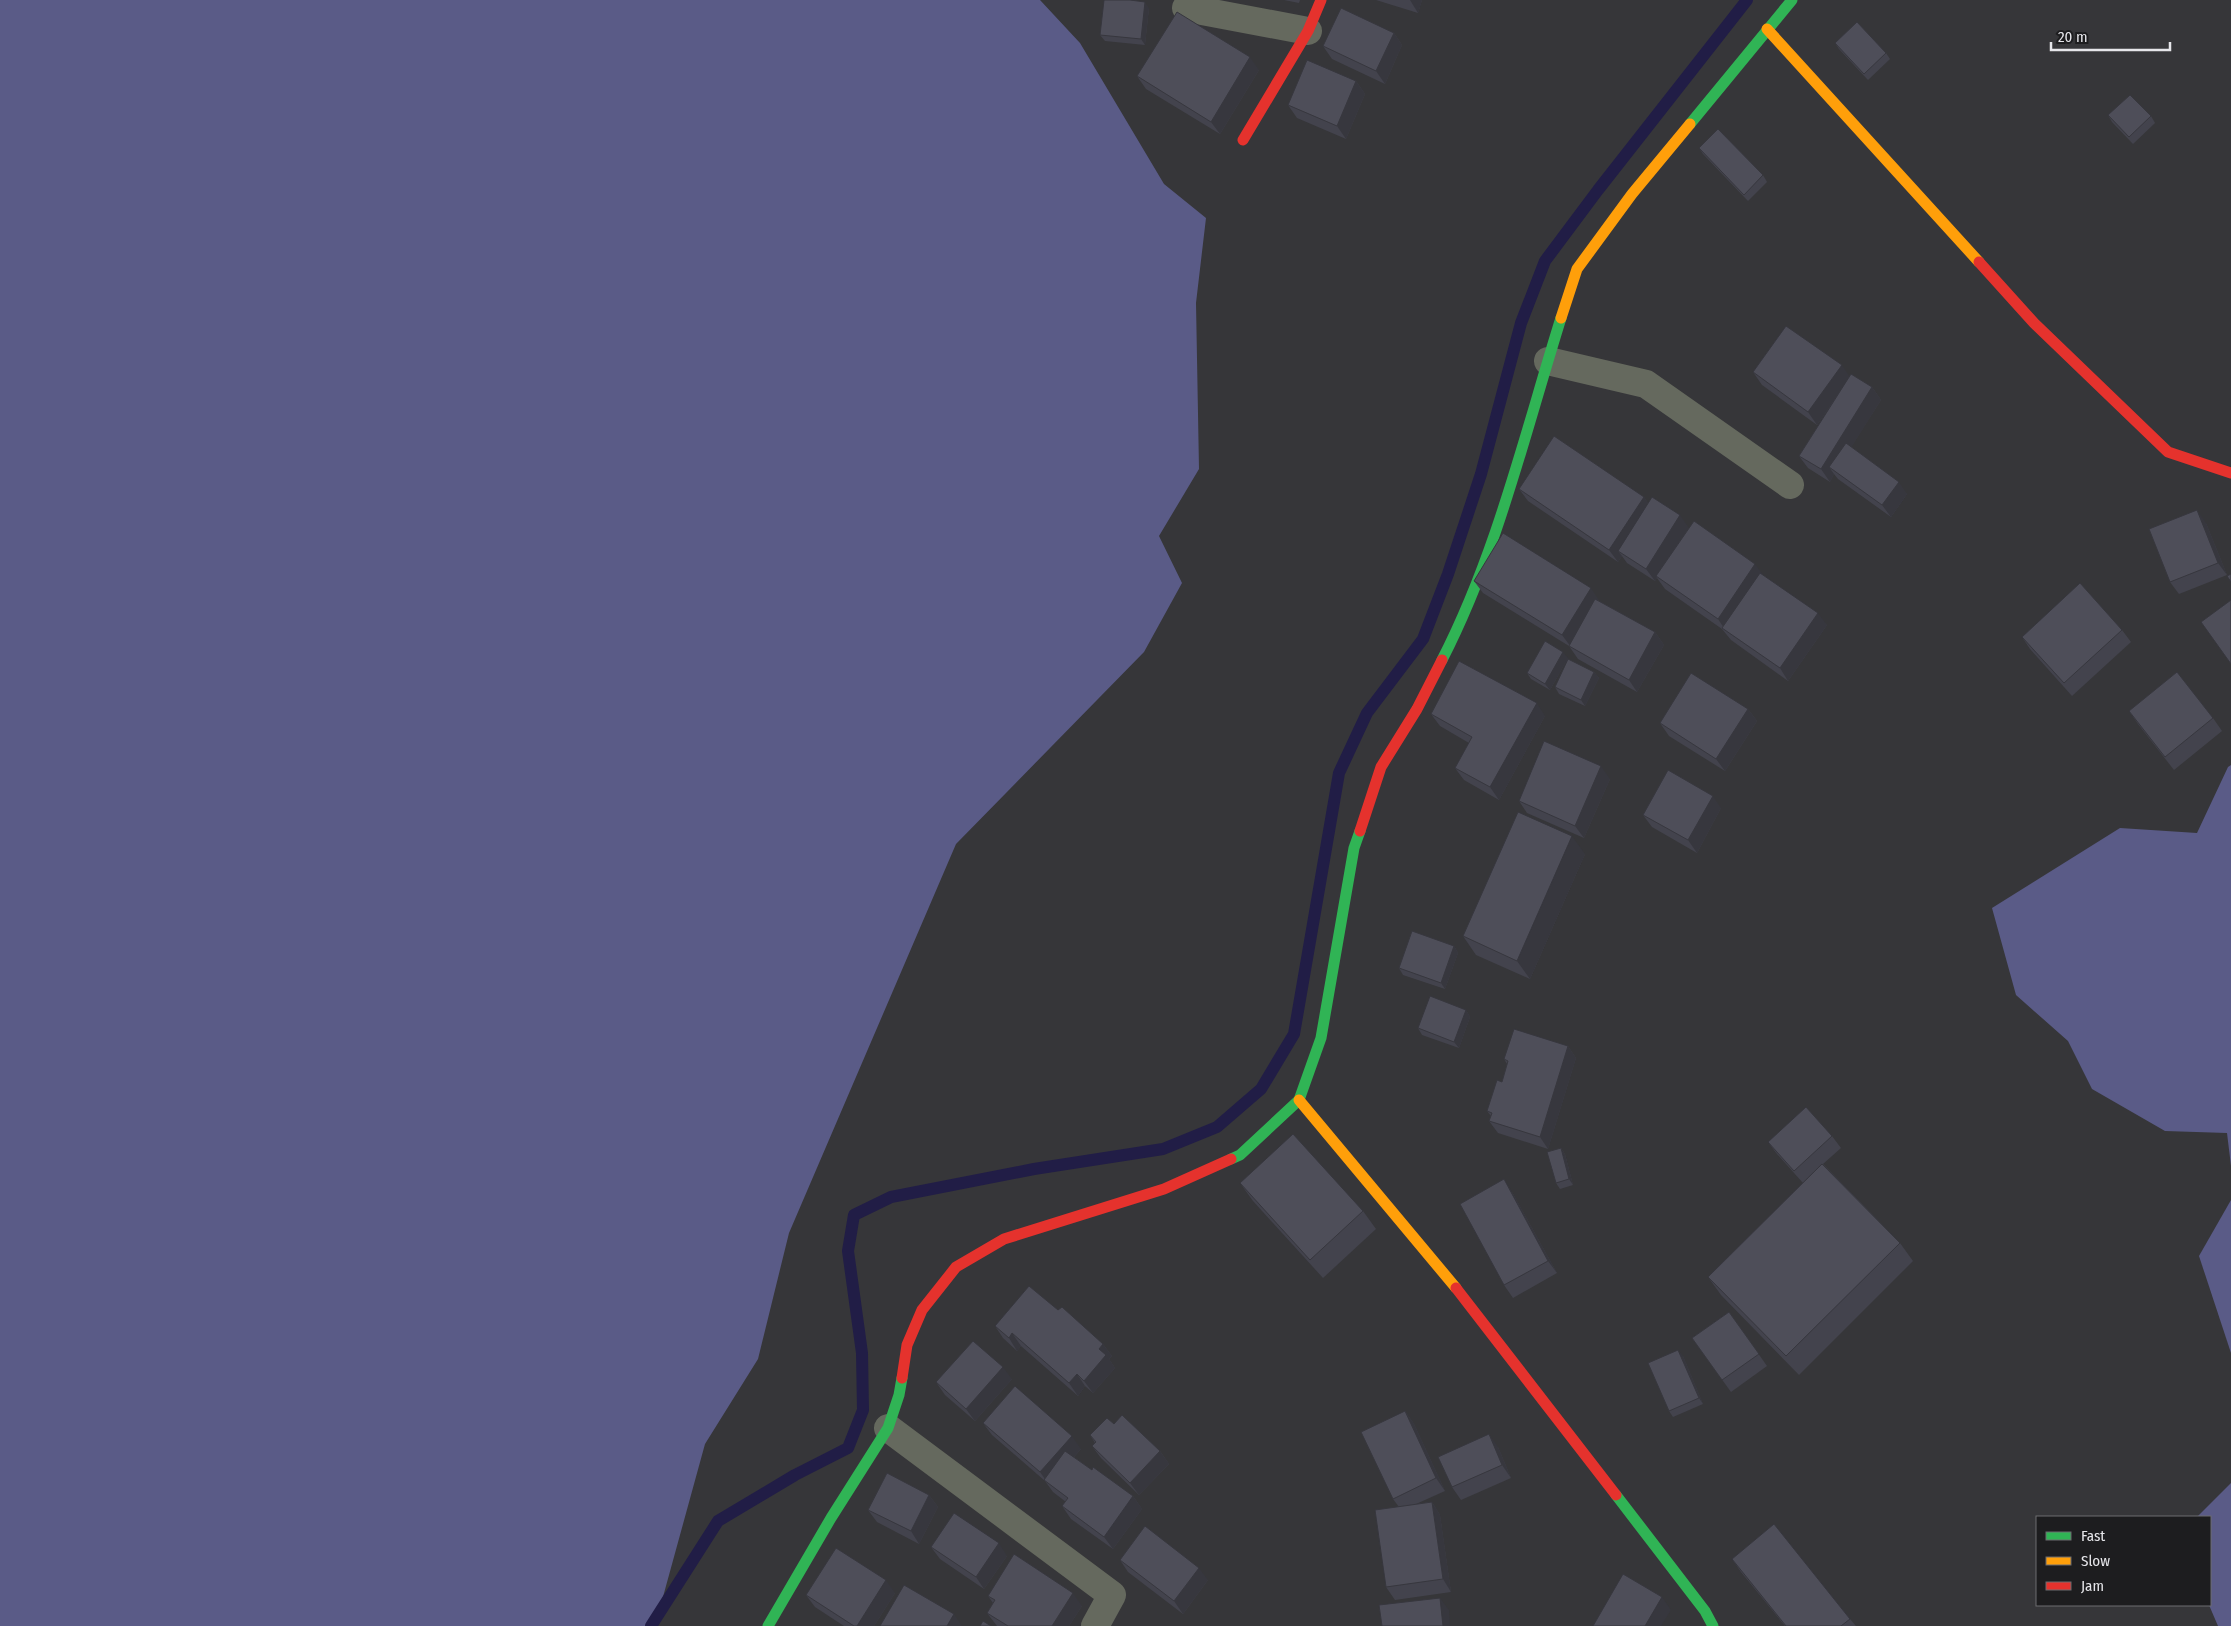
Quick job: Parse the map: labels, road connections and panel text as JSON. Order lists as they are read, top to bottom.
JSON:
{
  "legend": ["Fast", "Slow", "Jam"],
  "scale_bar": "20 m"
}
